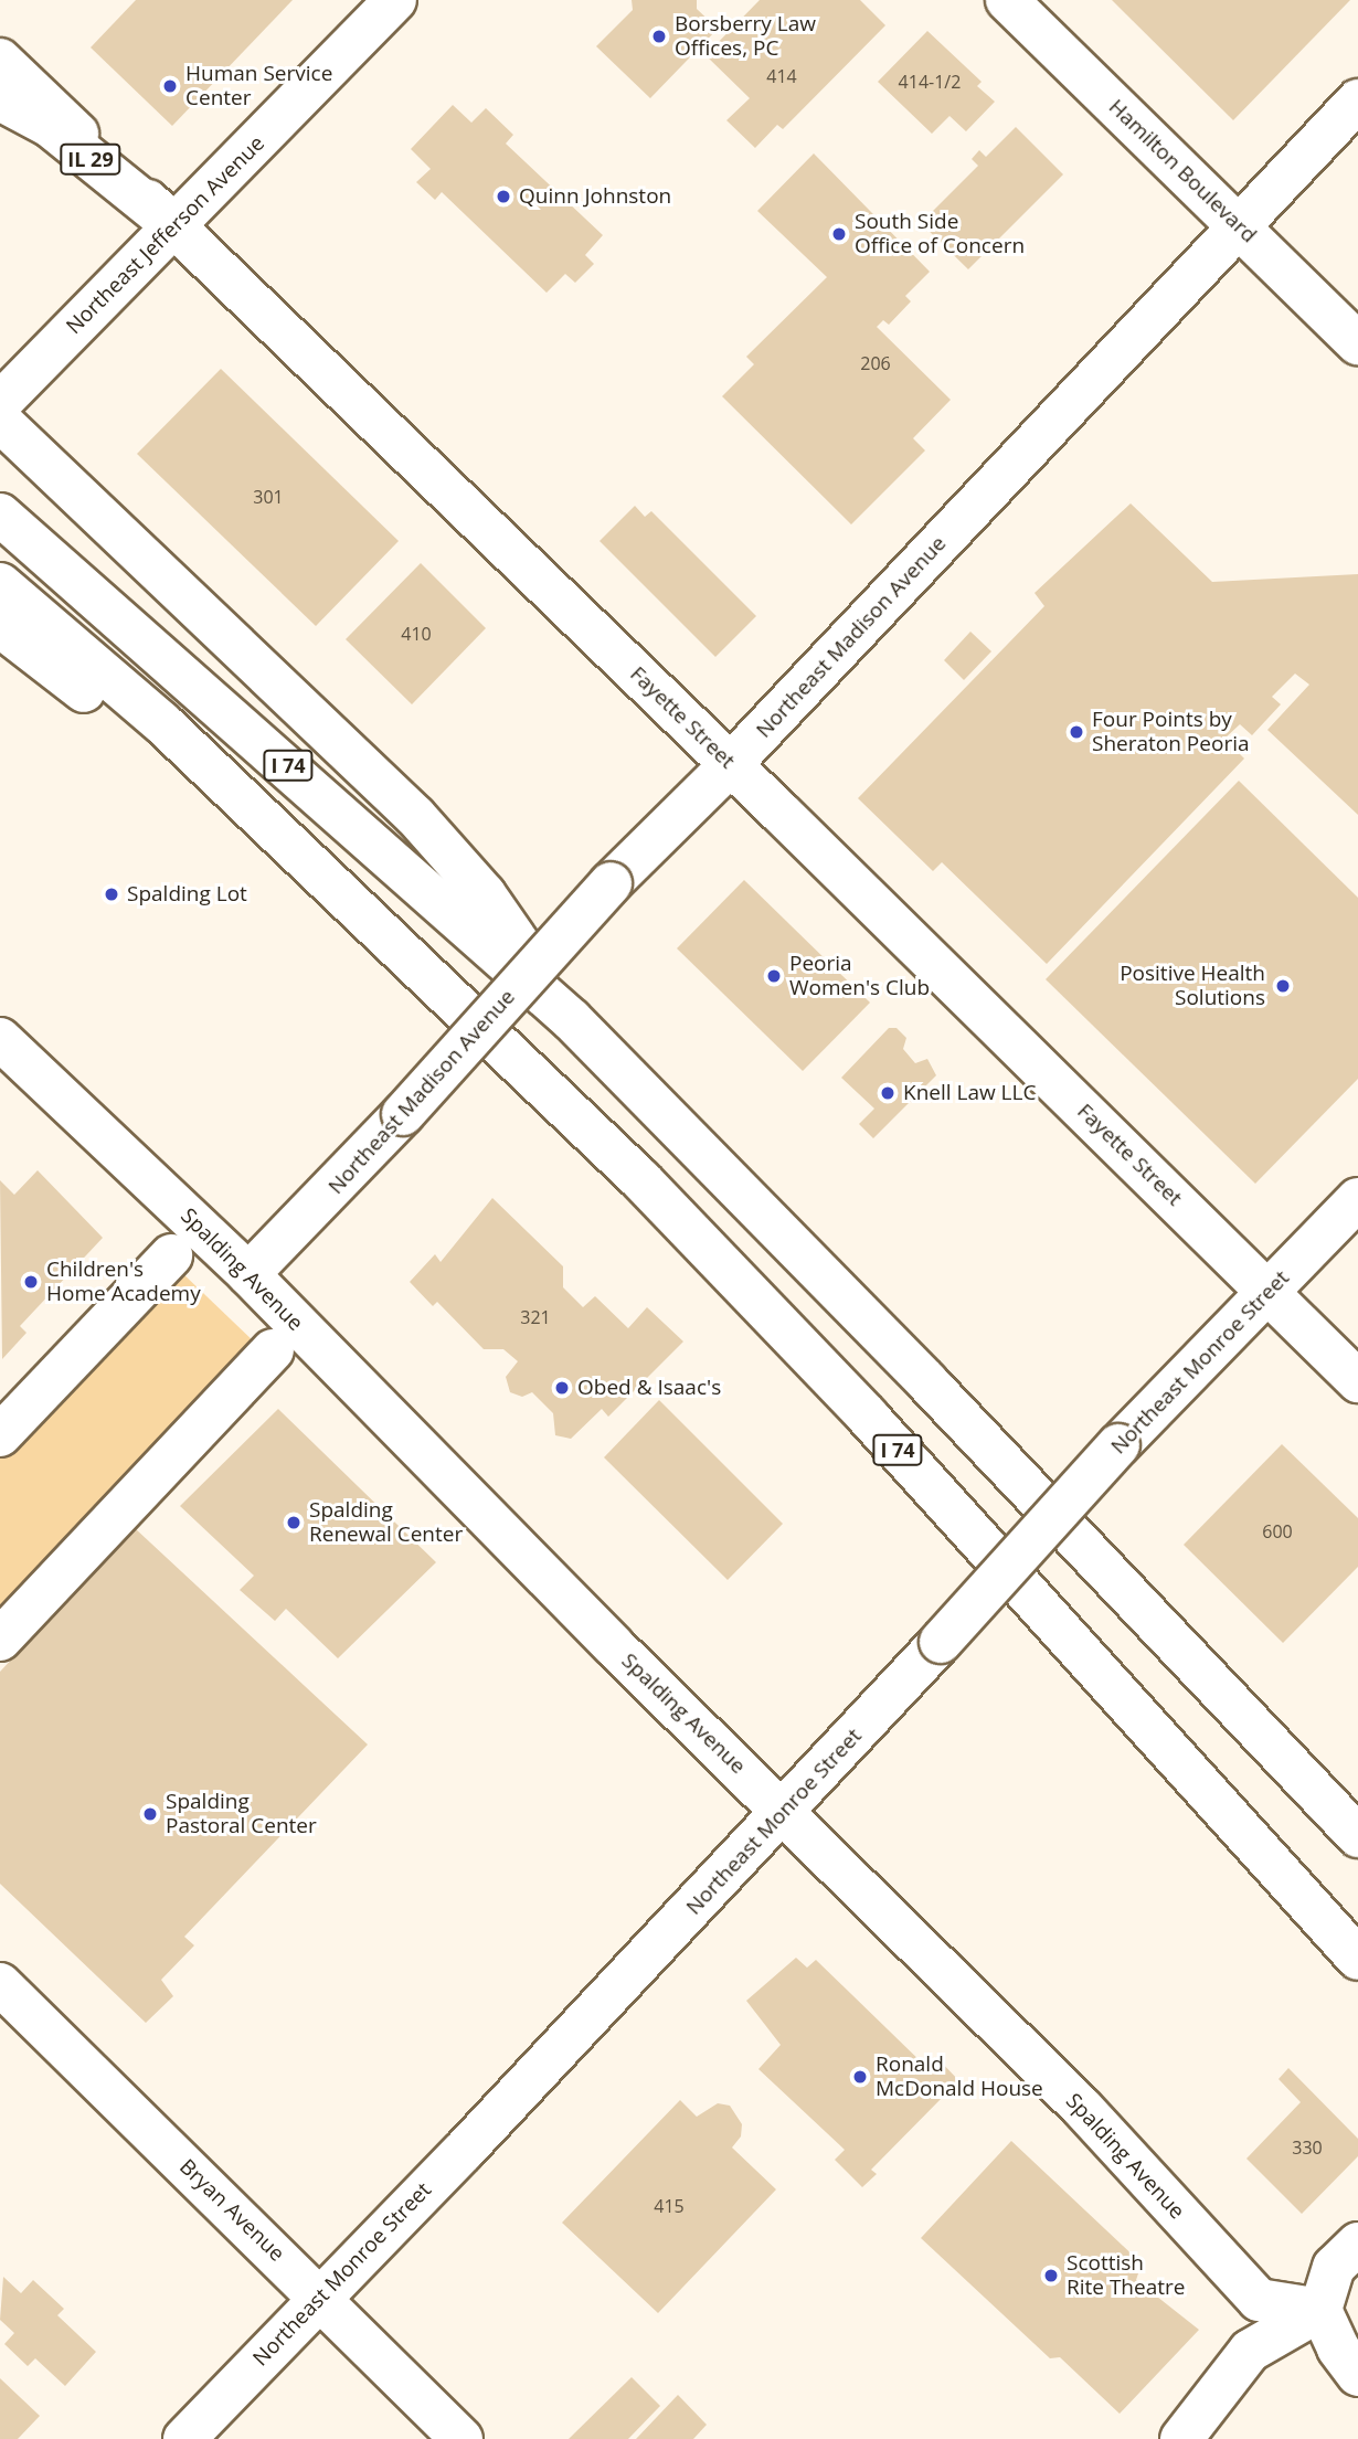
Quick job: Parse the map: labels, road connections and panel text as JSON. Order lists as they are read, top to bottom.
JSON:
{
  "streets": {
    "main road": [
      "IL 29",
      "Hamilton Boulevard",
      "Northeast Jefferson Avenue",
      "Northeast Madison Avenue",
      "Fayette Street",
      "I 74",
      "Spalding Avenue",
      "Northeast Monroe Street",
      "Bryan Avenue"
    ]
  },
  "crossings": [
    ["IL 29", "Northeast Jefferson Avenue"],
    ["IL 29", "Fayette Street"],
    ["Hamilton Boulevard", "Northeast Madison Avenue"],
    ["Northeast Jefferson Avenue", "Fayette Street"],
    ["Northeast Madison Avenue", "Fayette Street"],
    ["Northeast Madison Avenue", "Spalding Avenue"],
    ["Fayette Street", "Northeast Monroe Street"],
    ["Spalding Avenue", "Northeast Monroe Street"],
    ["Northeast Monroe Street", "Bryan Avenue"]
  ],
  "places": [
    "Borsberry Law Offices, PC",
    "Human Service Center",
    "Quinn Johnston",
    "South Side Office of Concern",
    "Four Points by Sheraton Peoria",
    "Spalding Lot",
    "Peoria Women's Club",
    "Positive Health Solutions",
    "Knell Law LLC",
    "Children's Home Academy",
    "Obed & Isaac's",
    "Spalding Renewal Center",
    "Spalding Pastoral Center",
    "Ronald McDonald House",
    "Scottish Rite Theatre"
  ],
  "house_numbers": [
    "414",
    "414-1/2",
    "206",
    "301",
    "410",
    "321",
    "600",
    "330",
    "415"
  ]
}
